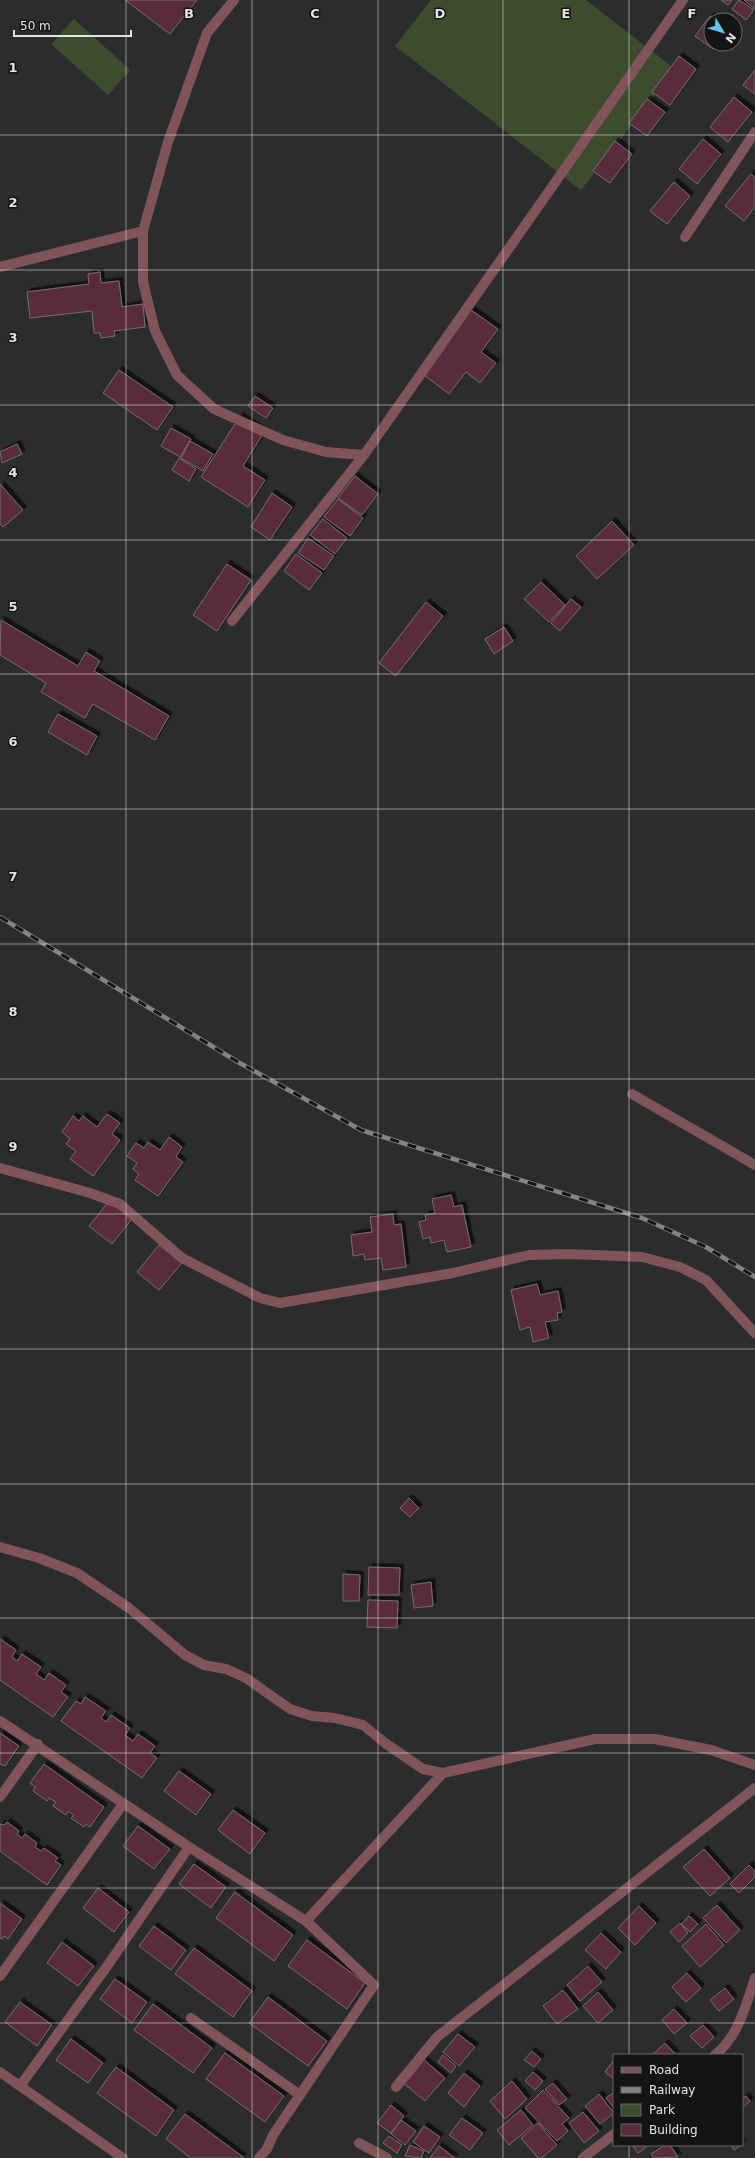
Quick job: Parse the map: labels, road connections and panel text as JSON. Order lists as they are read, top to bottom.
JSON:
{
  "legend": [
    "Road",
    "Railway",
    "Park",
    "Building"
  ],
  "scale_bar": "50 m",
  "north": "bottom right",
  "grid": {
    "columns": [
      "B",
      "C",
      "D",
      "E",
      "F"
    ],
    "rows": [
      "1",
      "2",
      "3",
      "4",
      "5",
      "6",
      "7",
      "8",
      "9"
    ]
  }
}
